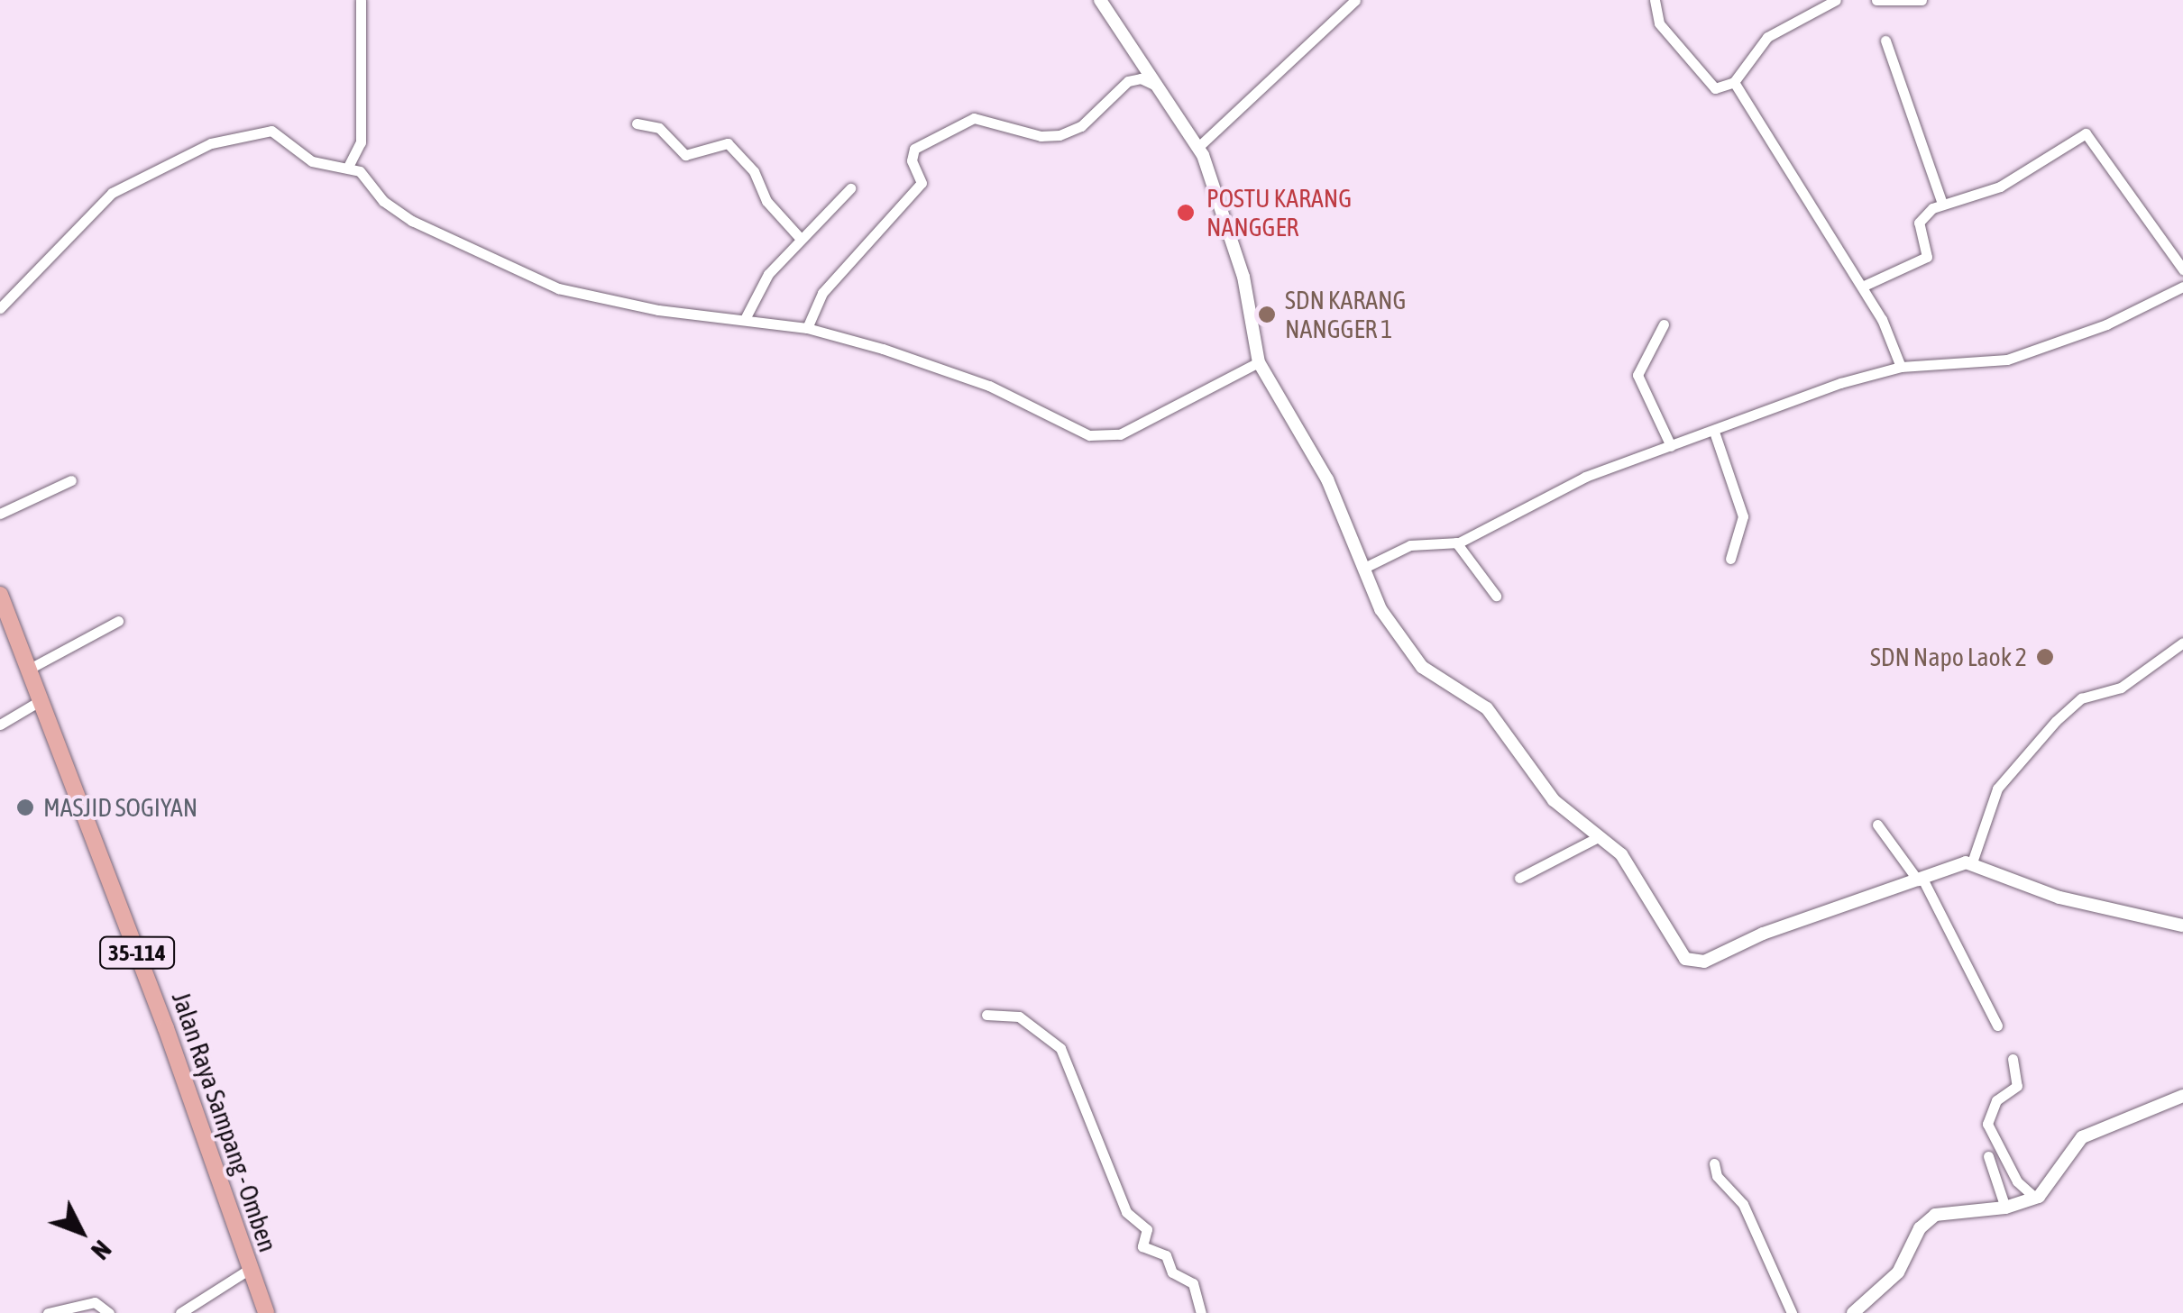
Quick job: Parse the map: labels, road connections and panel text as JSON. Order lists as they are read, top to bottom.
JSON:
{
  "streets": {
    "main road": ["35-114", "Jalan Raya Sampang - Omben"]
  },
  "places": [
    "POSTU KARANG NANGGER",
    "SDN KARANG NANGGER 1",
    "SDN Napo Laok 2",
    "MASJID SOGIYAN"
  ],
  "north": "bottom right"
}
